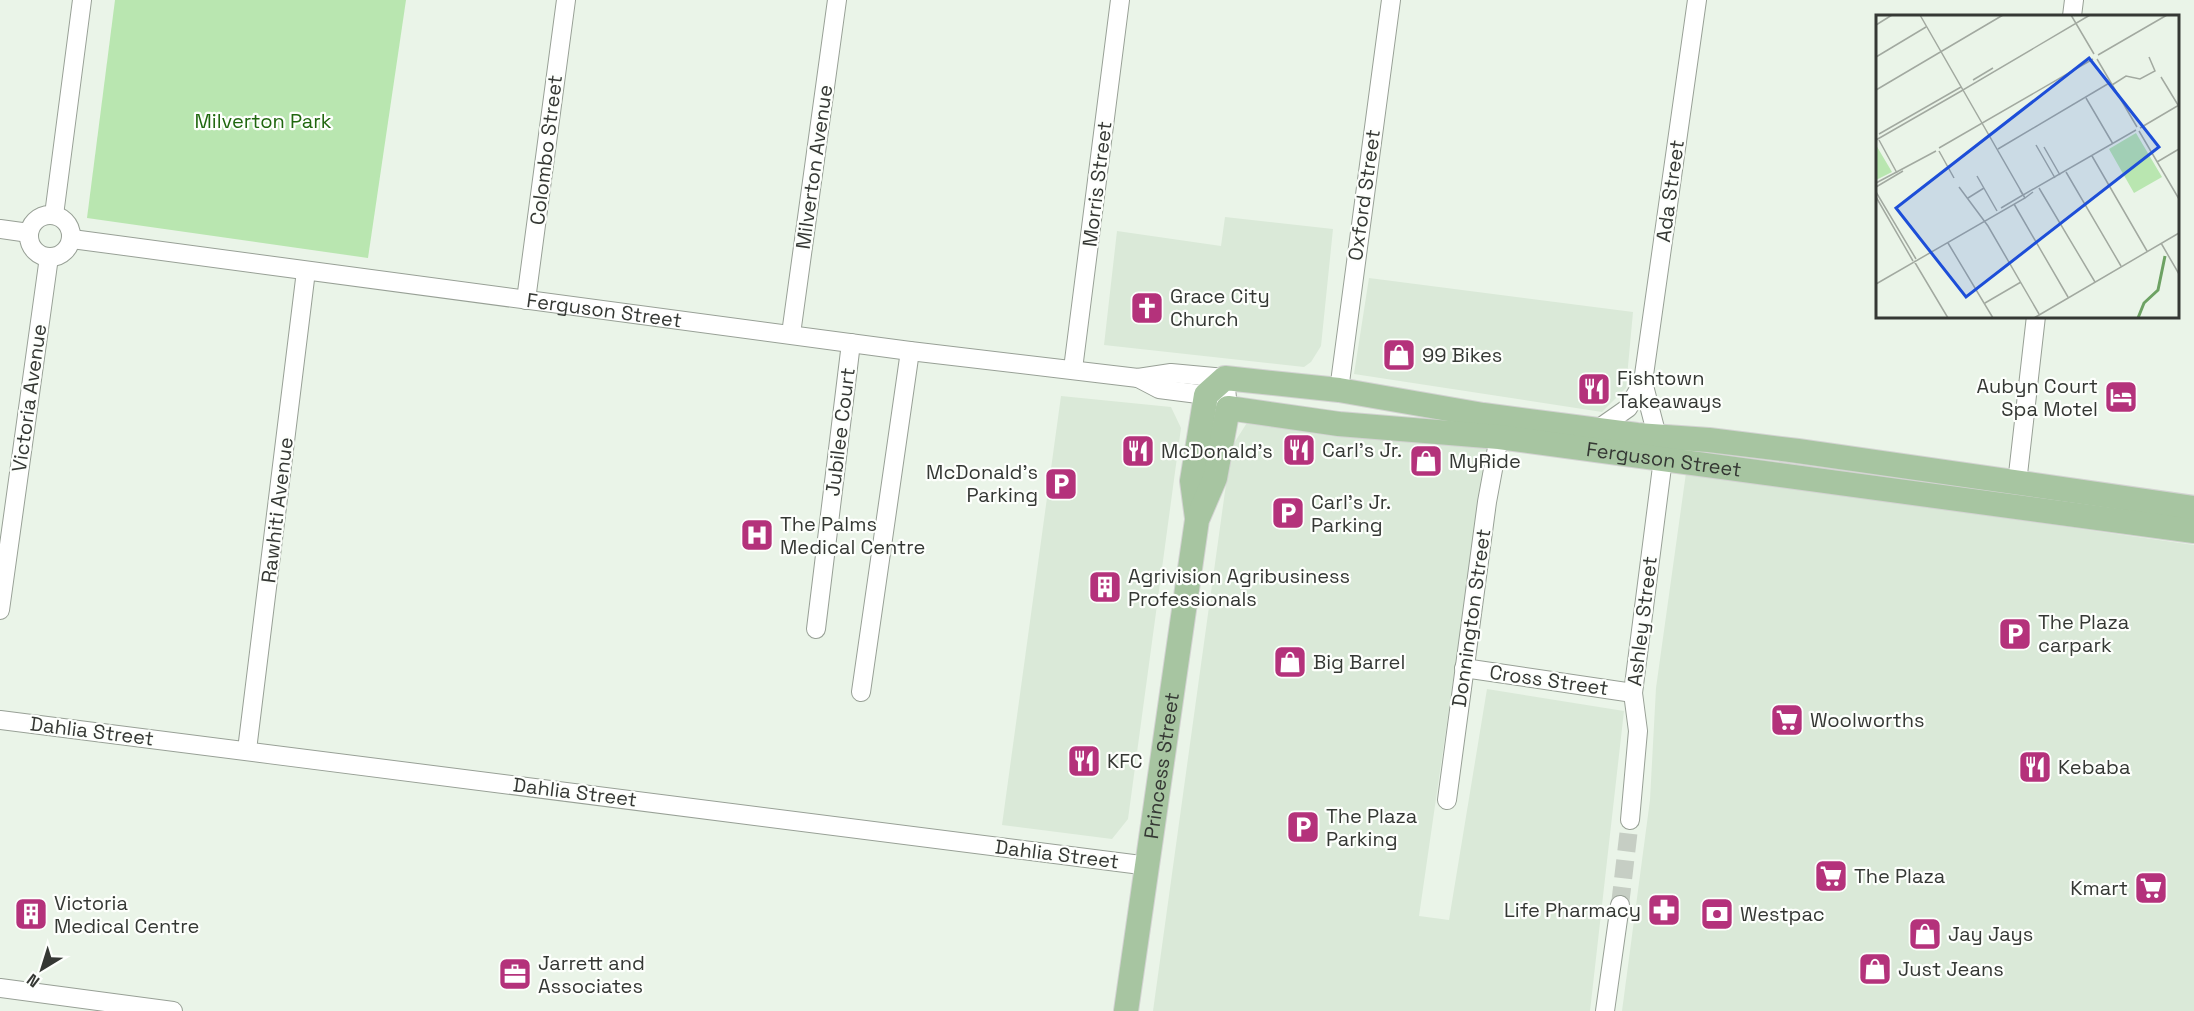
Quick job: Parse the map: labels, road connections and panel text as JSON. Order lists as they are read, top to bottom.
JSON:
{
  "streets": {
    "main road": ["Ferguson Street", "Princess Street"],
    "street": [
      "Colombo Street",
      "Milverton Avenue",
      "Morris Street",
      "Ada Street",
      "Oxford Street",
      "Victoria Avenue",
      "Jubilee Court",
      "Rawhiti Avenue",
      "Donnington Street",
      "Ashley Street",
      "Cross Street",
      "Dahlia Street"
    ]
  },
  "crossings": [
    ["Colombo Street", "Ferguson Street"],
    ["Milverton Avenue", "Ferguson Street"],
    ["Morris Street", "Ferguson Street"],
    ["Ada Street", "Ferguson Street"],
    ["Ada Street", "Ashley Street"],
    ["Oxford Street", "Ferguson Street"],
    ["Ferguson Street", "Victoria Avenue"],
    ["Ferguson Street", "Jubilee Court"],
    ["Ferguson Street", "Rawhiti Avenue"],
    ["Ferguson Street", "Donnington Street"],
    ["Ferguson Street", "Ashley Street"],
    ["Ferguson Street", "Princess Street"],
    ["Rawhiti Avenue", "Dahlia Street"],
    ["Donnington Street", "Cross Street"],
    ["Ashley Street", "Cross Street"],
    ["Dahlia Street", "Princess Street"]
  ],
  "parks": ["Milverton Park"],
  "places": {
    "church": ["Grace City Church"],
    "shop": [
      "99 Bikes",
      "MyRide",
      "Big Barrel",
      "Jay Jays",
      "Just Jeans"
    ],
    "restaurant": [
      "Fishtown Takeaways",
      "Carl's Jr.",
      "McDonald's",
      "KFC",
      "Kebaba"
    ],
    "hotel": ["Aubyn Court Spa Motel"],
    "parking": [
      "McDonald's Parking",
      "Carl's Jr. Parking",
      "The Plaza carpark",
      "The Plaza Parking"
    ],
    "hospital": ["The Palms Medical Centre"],
    "building": ["Agrivision Agribusiness Professionals", "Victoria Medical Centre"],
    "supermarket": ["Woolworths", "The Plaza", "Kmart"],
    "pharmacy": ["Life Pharmacy"],
    "bank": ["Westpac"],
    "office": ["Jarrett and Associates"]
  },
  "north": "bottom left"
}
